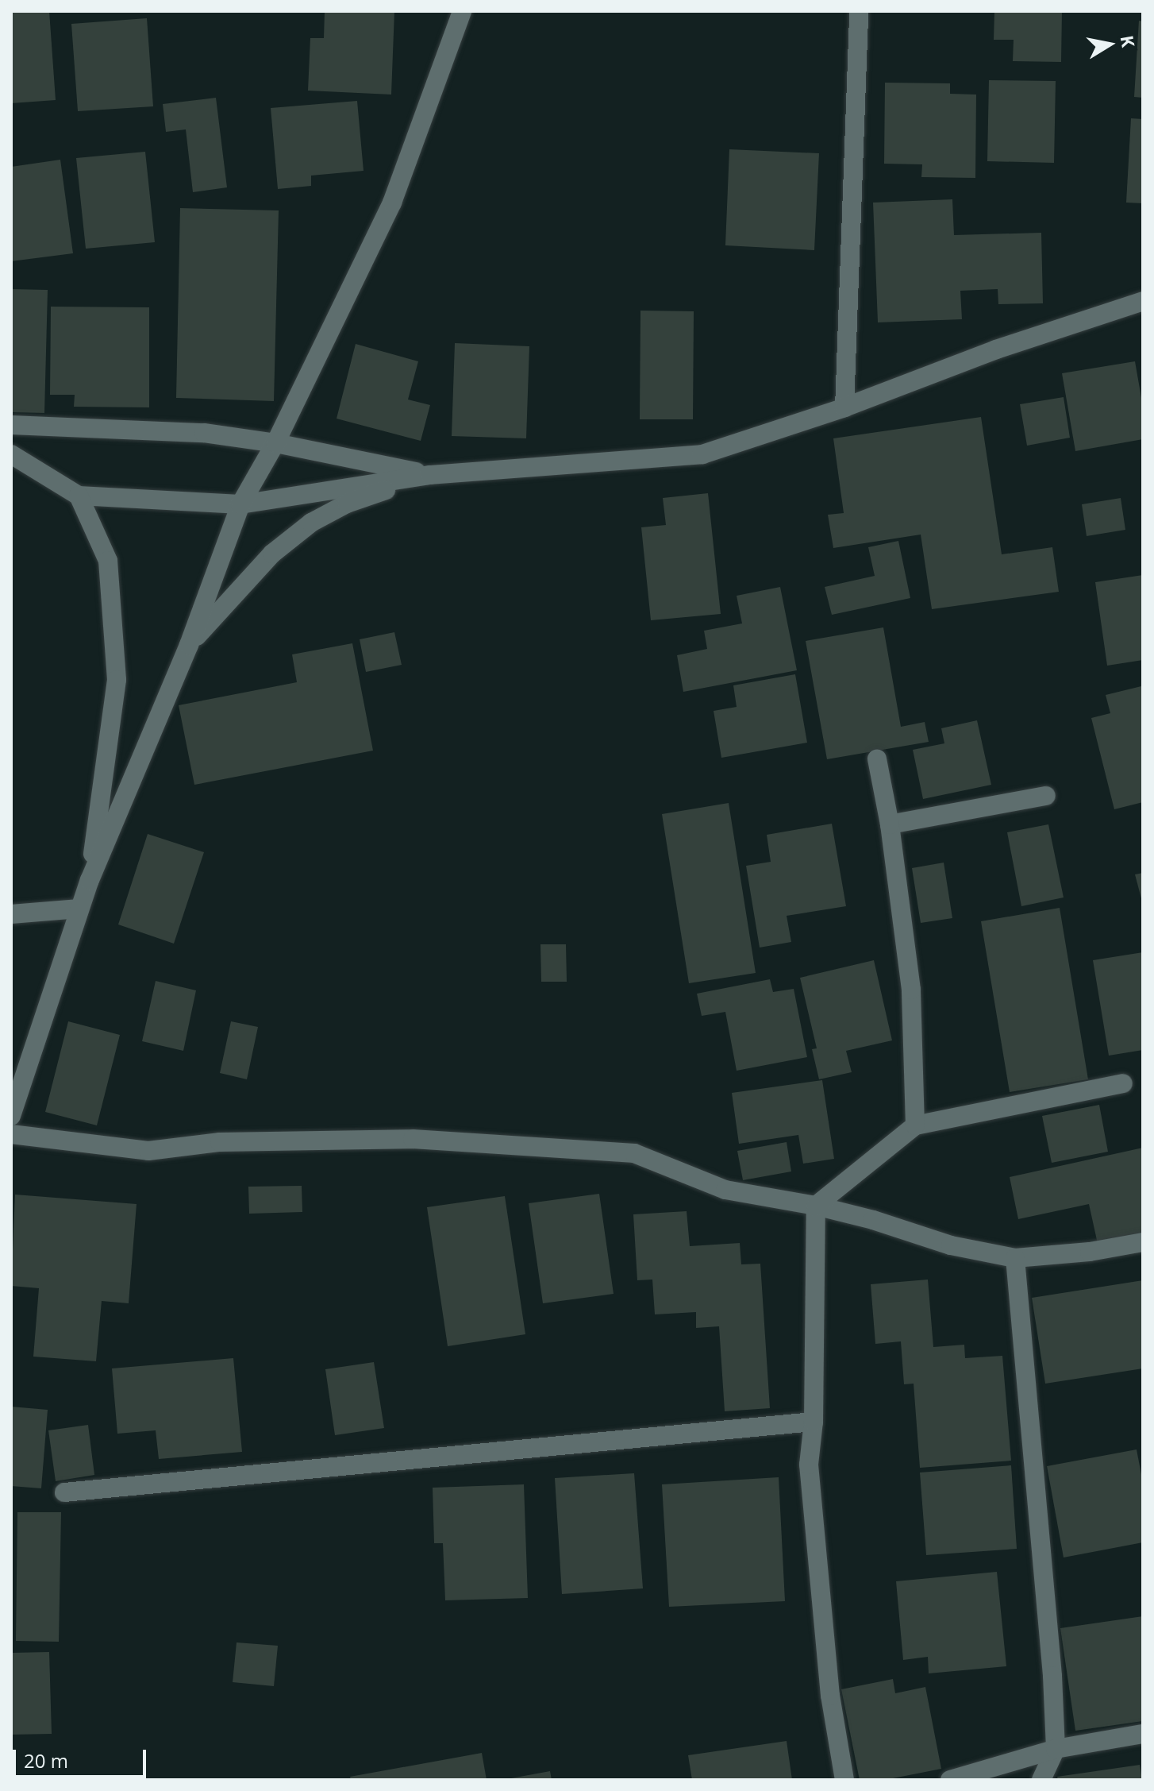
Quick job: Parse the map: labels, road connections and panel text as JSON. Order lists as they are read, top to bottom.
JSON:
{
  "scale_bar": "20 m",
  "north": "right"
}
